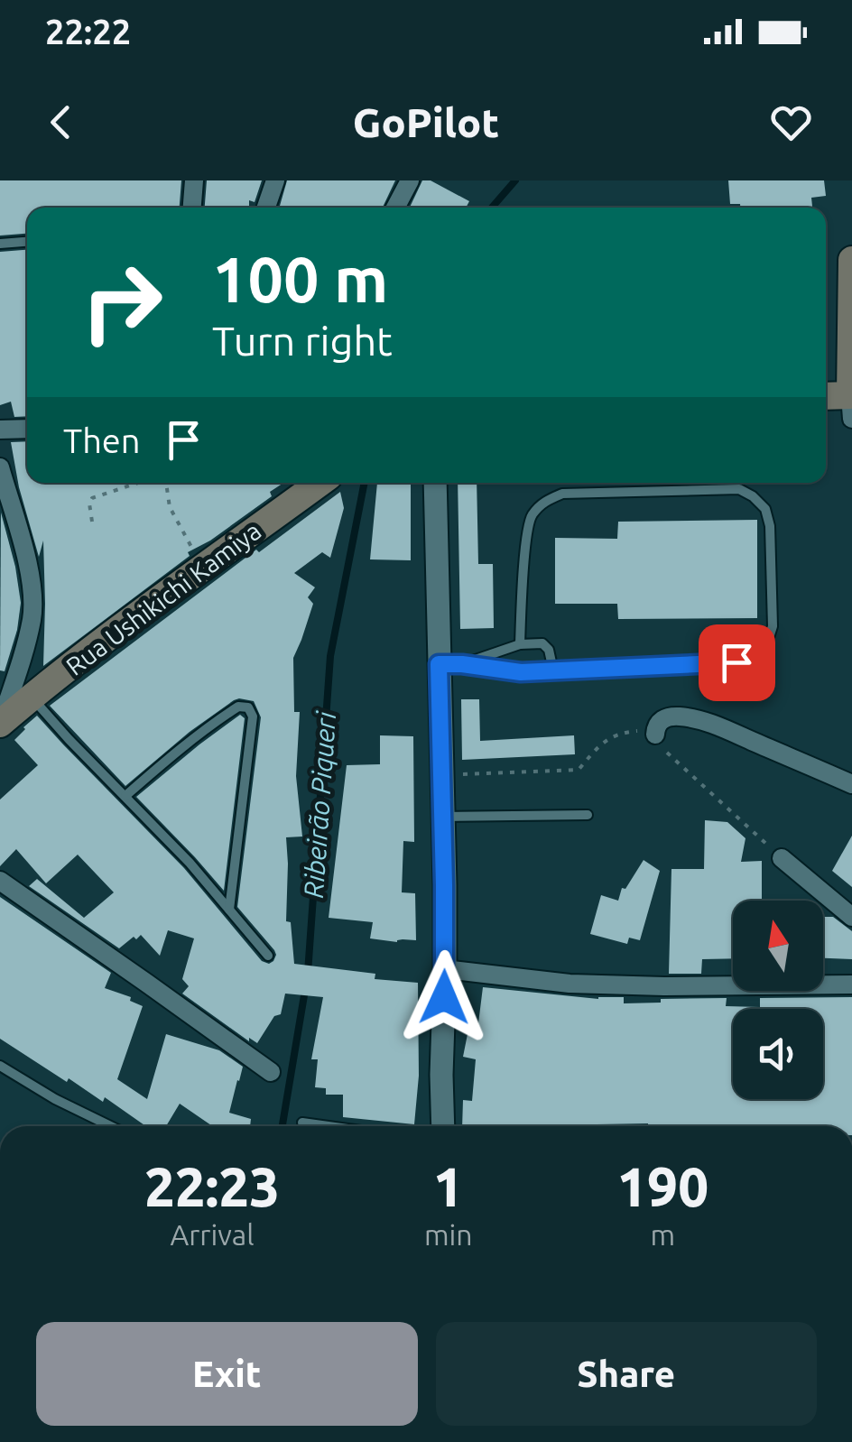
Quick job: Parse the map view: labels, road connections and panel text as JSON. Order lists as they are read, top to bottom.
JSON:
{
  "streets": {
    "main road": ["Rua Ushikichi Kamiya"]
  },
  "water": ["Ribeirão Piqueri"],
  "north": "top",
  "page": {
    "status": "22:22",
    "header": "GoPilot",
    "turn": ["100 m", "Turn right"],
    "then": "Then",
    "eta": [
      "22:23",
      "Arrival",
      "1",
      "min",
      "190",
      "m"
    ],
    "buttons": ["Exit", "Share"]
  }
}
